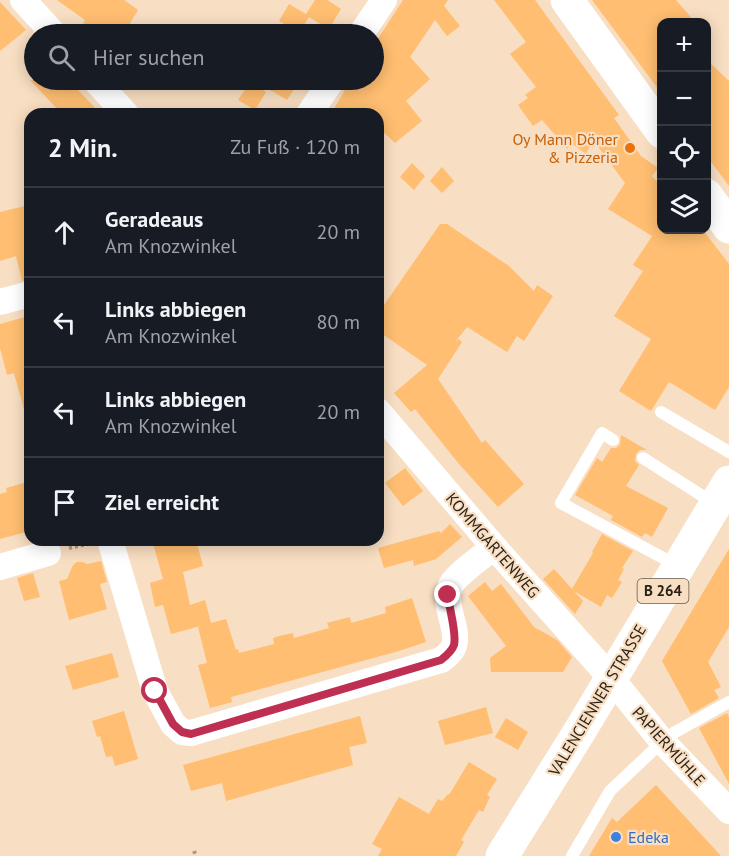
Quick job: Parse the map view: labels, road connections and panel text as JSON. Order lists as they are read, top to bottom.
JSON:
{
  "streets": {
    "main road": ["B 264", "VALENCIENNER STRASSE"],
    "street": ["KOMMGARTENWEG", "PAPIERMÜHLE"]
  },
  "crossings": [
    ["KOMMGARTENWEG", "VALENCIENNER STRASSE"],
    ["KOMMGARTENWEG", "PAPIERMÜHLE"],
    ["VALENCIENNER STRASSE", "PAPIERMÜHLE"]
  ],
  "places": ["Oy Mann Döner & Pizzeria", "Edeka"],
  "page": {
    "map_buttons": ["+", "−"],
    "search": "Hier suchen",
    "heading": ["2 Min.", "Zu Fuß · 120 m"],
    "list": [
      ["Geradeaus", "Am Knozwinkel", "20 m"],
      ["Links abbiegen", "Am Knozwinkel", "80 m"],
      ["Links abbiegen", "Am Knozwinkel", "20 m"],
      "Ziel erreicht"
    ]
  }
}
